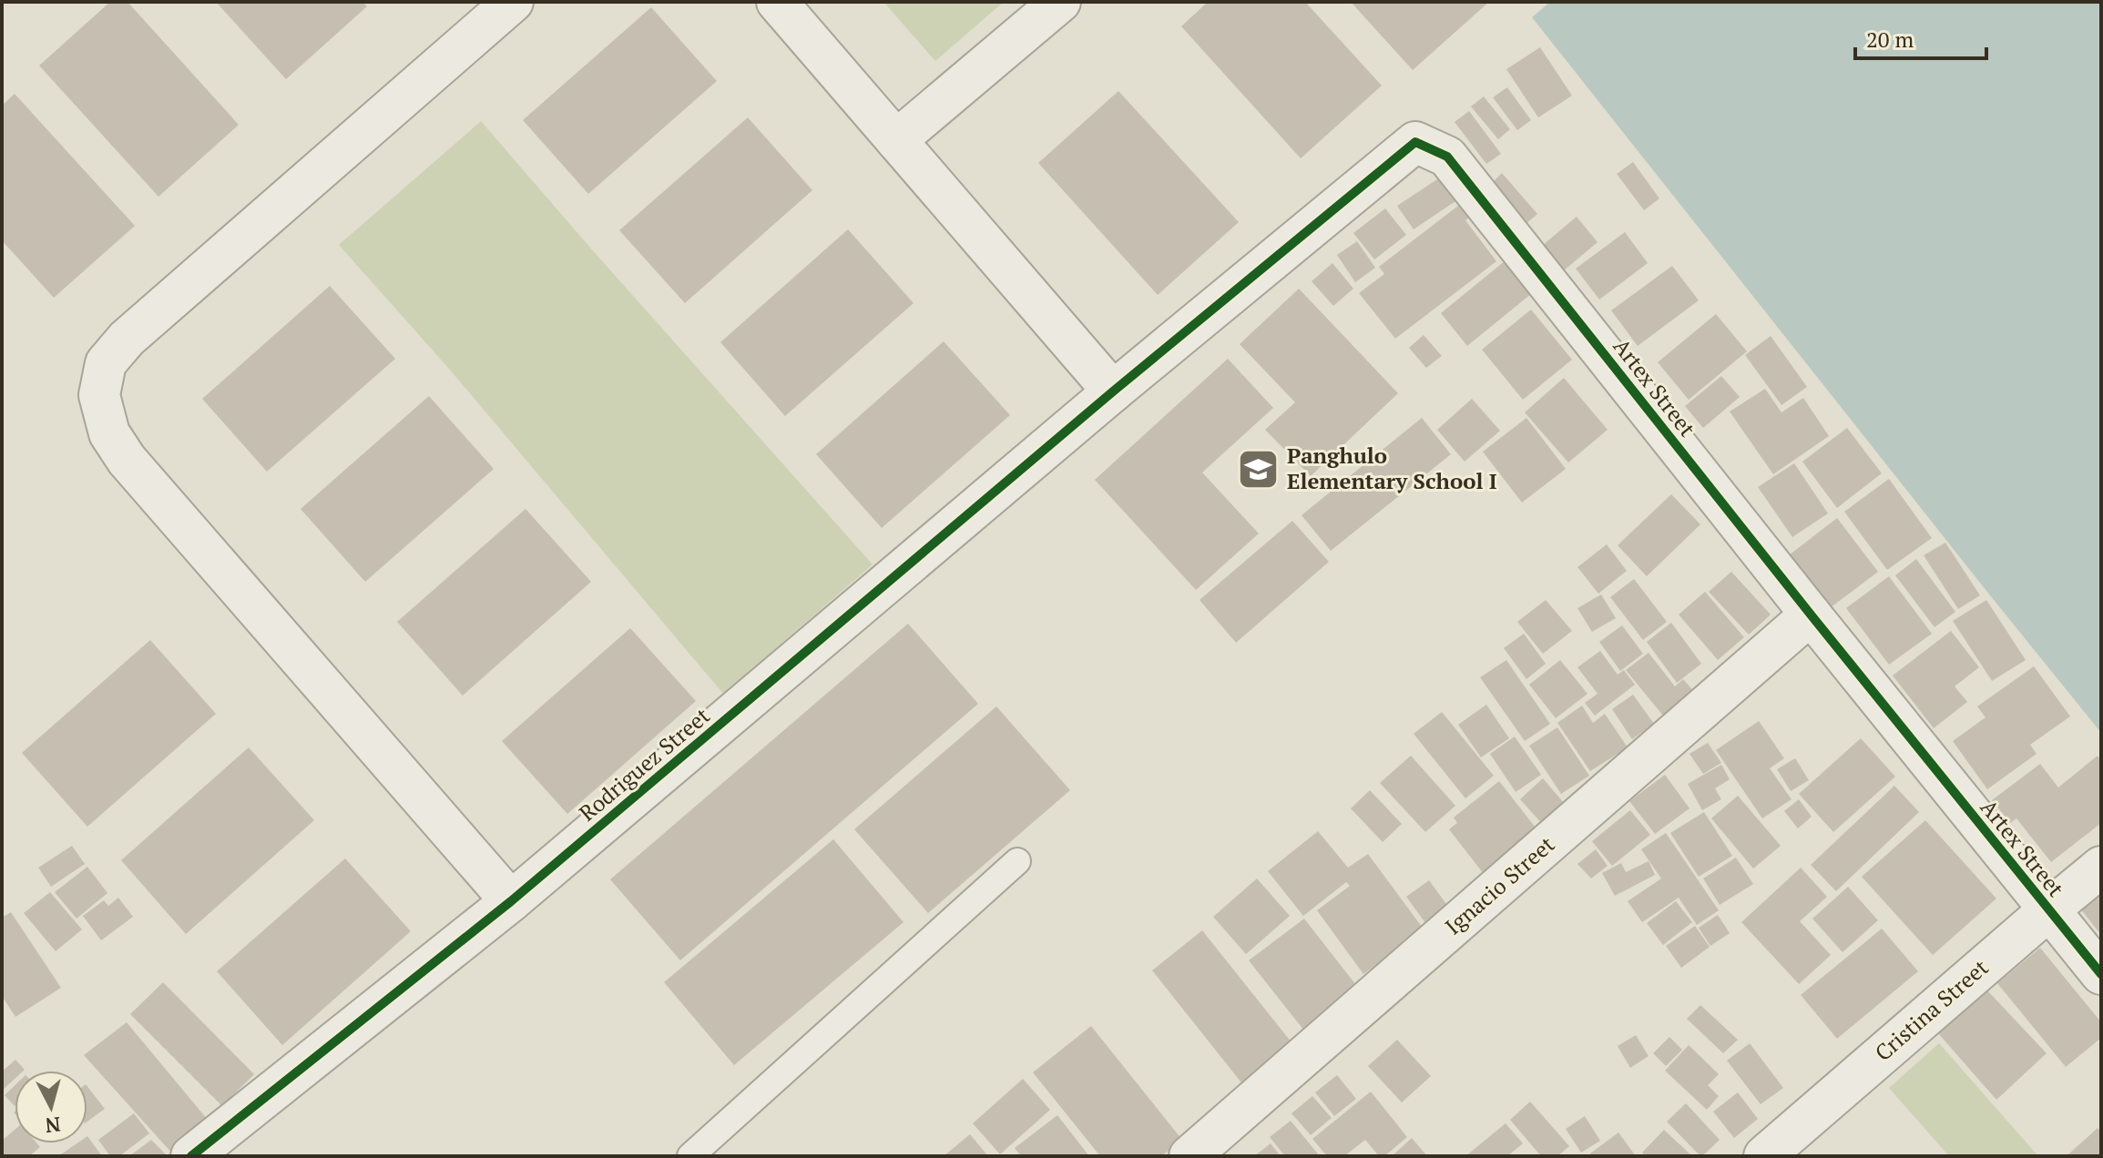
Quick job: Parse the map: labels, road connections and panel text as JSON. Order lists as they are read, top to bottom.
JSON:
{
  "streets": {
    "street": [
      "Artex Street",
      "Rodriguez Street",
      "Ignacio Street",
      "Cristina Street"
    ]
  },
  "crossings": [
    ["Artex Street", "Rodriguez Street"],
    ["Artex Street", "Ignacio Street"],
    ["Artex Street", "Cristina Street"]
  ],
  "places": {
    "school or university": ["Panghulo Elementary School I"]
  },
  "scale_bar": "20 m",
  "north": "bottom"
}
